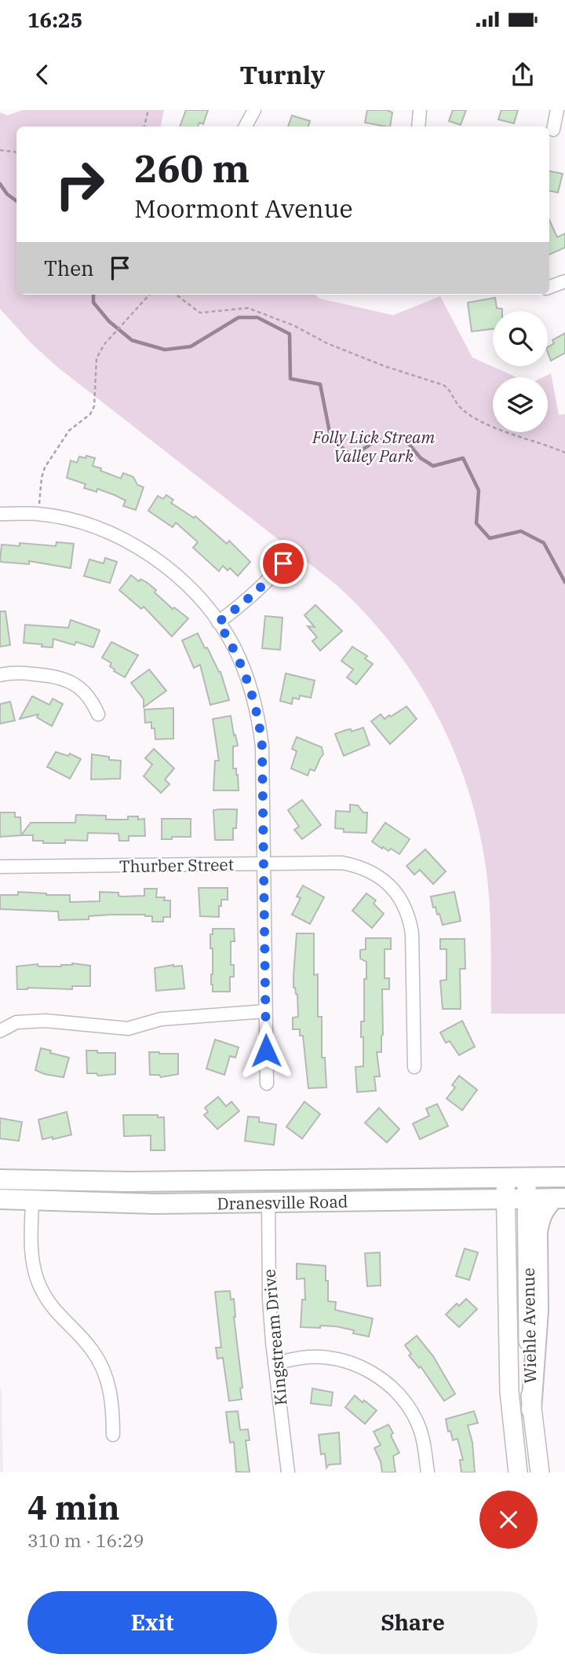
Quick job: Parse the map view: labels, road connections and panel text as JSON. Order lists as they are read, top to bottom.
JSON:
{
  "streets": {
    "main road": ["Dranesville Road", "Wiehle Avenue"],
    "street": ["Thurber Street", "Kingstream Drive"]
  },
  "crossings": [
    ["Dranesville Road", "Wiehle Avenue"],
    ["Dranesville Road", "Kingstream Drive"]
  ],
  "parks": ["Folly Lick Stream Valley Park"],
  "page": {
    "status": "16:25",
    "header": "Turnly",
    "turn": ["260 m", "Moormont Avenue"],
    "then": "Then",
    "heading": ["4 min", "310 m · 16:29"],
    "buttons": ["Exit", "Share"]
  }
}
